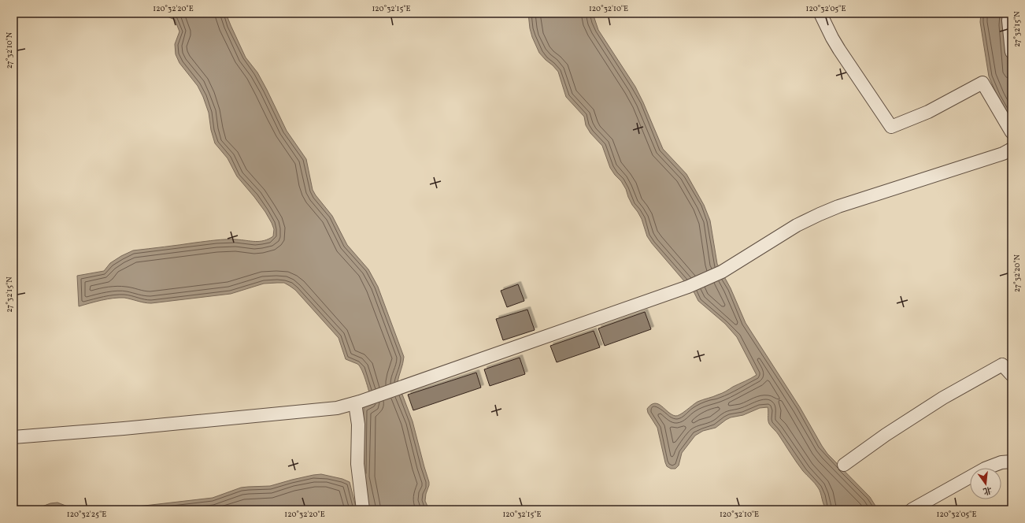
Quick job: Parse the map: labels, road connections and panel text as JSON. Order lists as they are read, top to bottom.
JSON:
{
  "north": "bottom",
  "coordinates": [
    "120°32'20\"E",
    "120°32'15\"E",
    "120°32'10\"E",
    "120°32'05\"E",
    "27°32'15\"N",
    "27°32'10\"N",
    "27°32'20\"N",
    "120°32'25\"E"
  ]
}
